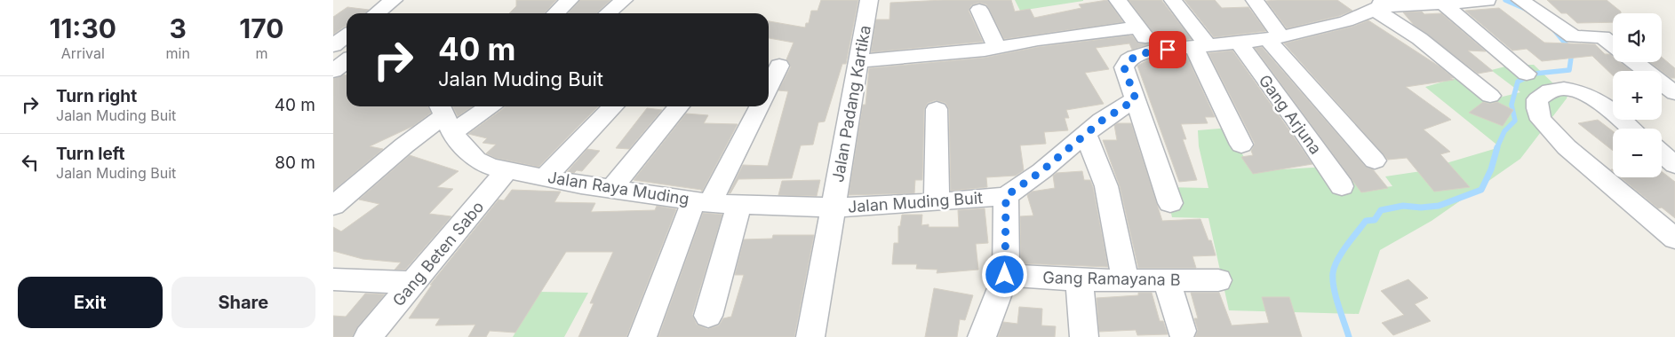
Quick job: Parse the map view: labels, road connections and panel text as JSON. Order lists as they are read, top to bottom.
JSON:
{
  "streets": {
    "street": [
      "Jalan Padang Kartika",
      "Gang Arjuna",
      "Jalan Raya Muding",
      "Jalan Muding Buit",
      "Gang Beten Sabo",
      "Gang Ramayana B"
    ]
  },
  "crossings": [
    ["Jalan Padang Kartika", "Jalan Raya Muding"],
    ["Jalan Padang Kartika", "Jalan Muding Buit"],
    ["Jalan Raya Muding", "Jalan Muding Buit"],
    ["Jalan Raya Muding", "Gang Beten Sabo"]
  ],
  "page": {
    "eta": [
      "11:30",
      "Arrival",
      "3",
      "min",
      "170",
      "m"
    ],
    "map_buttons": ["+", "−"],
    "turn": ["40 m", "Jalan Muding Buit"],
    "list": [
      {
        "name": "Turn right",
        "note": "Jalan Muding Buit",
        "value": "40 m"
      },
      {
        "name": "Turn left",
        "note": "Jalan Muding Buit",
        "value": "80 m"
      }
    ],
    "buttons": ["Exit", "Share"]
  }
}
